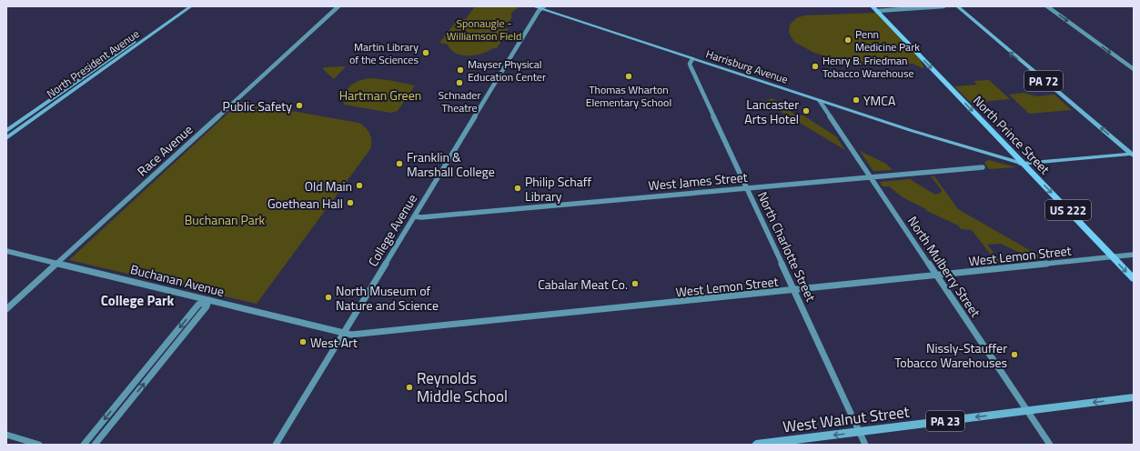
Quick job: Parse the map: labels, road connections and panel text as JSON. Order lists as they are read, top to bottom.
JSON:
{
  "streets": {
    "highway": ["North Prince Street", "US 222"],
    "main road": [
      "North President Avenue",
      "Harrisburg Avenue",
      "PA 72",
      "West Walnut Street",
      "PA 23"
    ],
    "street": [
      "Race Avenue",
      "West James Street",
      "College Avenue",
      "North Charlotte Street",
      "West Lemon Street",
      "North Mulberry Street",
      "Buchanan Avenue"
    ]
  },
  "crossings": [
    ["Harrisburg Avenue", "North Prince Street"],
    ["Harrisburg Avenue", "College Avenue"],
    ["Harrisburg Avenue", "North Charlotte Street"],
    ["Harrisburg Avenue", "North Mulberry Street"],
    ["North Prince Street", "West Lemon Street"],
    ["Race Avenue", "Buchanan Avenue"],
    ["West James Street", "College Avenue"],
    ["West James Street", "North Charlotte Street"],
    ["West James Street", "North Mulberry Street"],
    ["College Avenue", "West Lemon Street"],
    ["College Avenue", "Buchanan Avenue"],
    ["North Charlotte Street", "West Lemon Street"],
    ["North Charlotte Street", "West Walnut Street"],
    ["West Lemon Street", "North Mulberry Street"],
    ["West Lemon Street", "Buchanan Avenue"],
    ["North Mulberry Street", "West Walnut Street"]
  ],
  "one_way": ["North Prince Street", "West Walnut Street"],
  "districts": ["College Park"],
  "parks": ["Sponaugle - Williamson Field", "Hartman Green", "Buchanan Park"],
  "places": [
    "Penn Medicine Park",
    "Martin Library of the Sciences",
    "Henry B. Friedman Tobacco Warehouse",
    "Mayser Physical Education Center",
    "Thomas Wharton Elementary School",
    "Schnader Theatre",
    "YMCA",
    "Public Safety",
    "Lancaster Arts Hotel",
    "Franklin & Marshall College",
    "Old Main",
    "Philip Schaff Library",
    "Goethean Hall",
    "Cabalar Meat Co.",
    "North Museum of Nature and Science",
    "West Art",
    "Nissly-Stauffer Tobacco Warehouses",
    "Reynolds Middle School"
  ]
}
